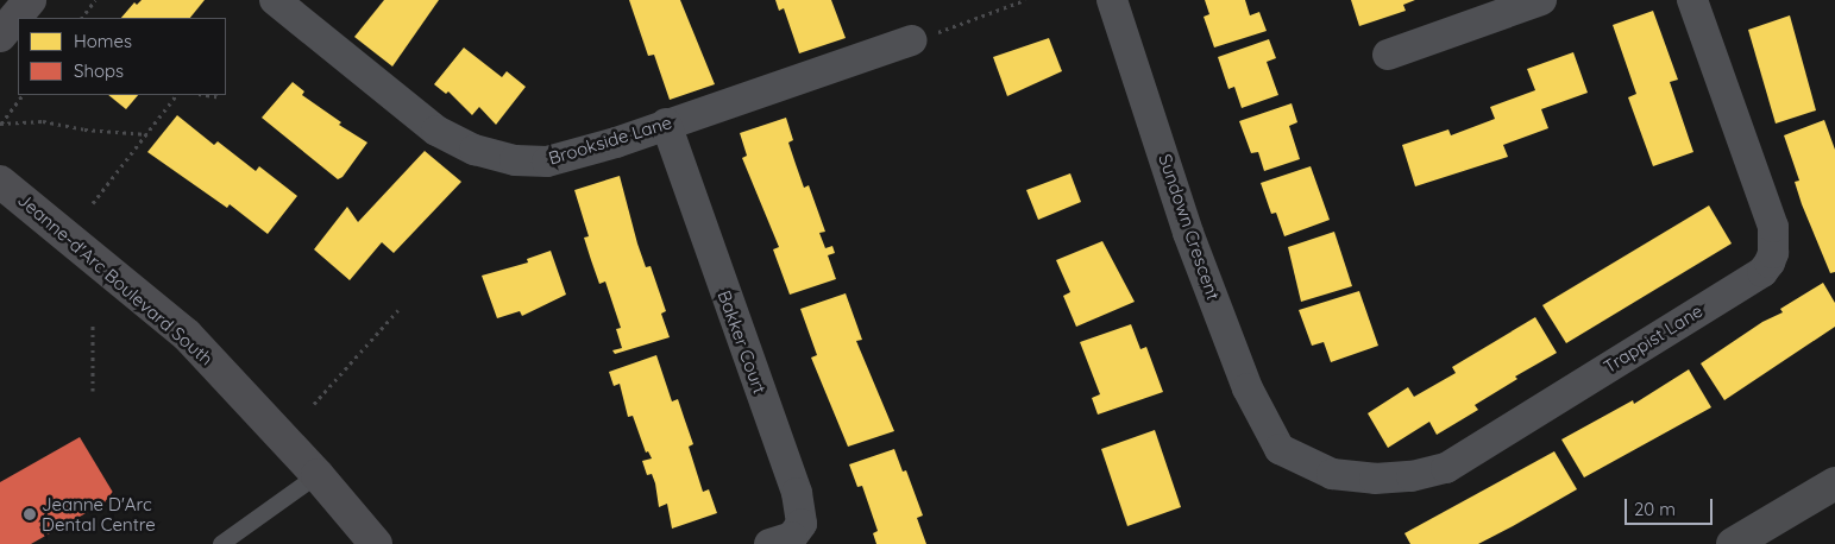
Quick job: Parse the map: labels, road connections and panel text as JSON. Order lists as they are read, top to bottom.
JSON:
{
  "streets": {
    "main road": ["Jeanne-d'Arc Boulevard South"],
    "street": [
      "Brookside Lane",
      "Sundown Crescent",
      "Trappist Lane",
      "Bakker Court"
    ]
  },
  "crossings": [
    ["Brookside Lane", "Bakker Court"],
    ["Sundown Crescent", "Trappist Lane"]
  ],
  "places": ["Jeanne D'Arc Dental Centre"],
  "legend": ["Homes", "Shops"],
  "scale_bar": "20 m"
}
